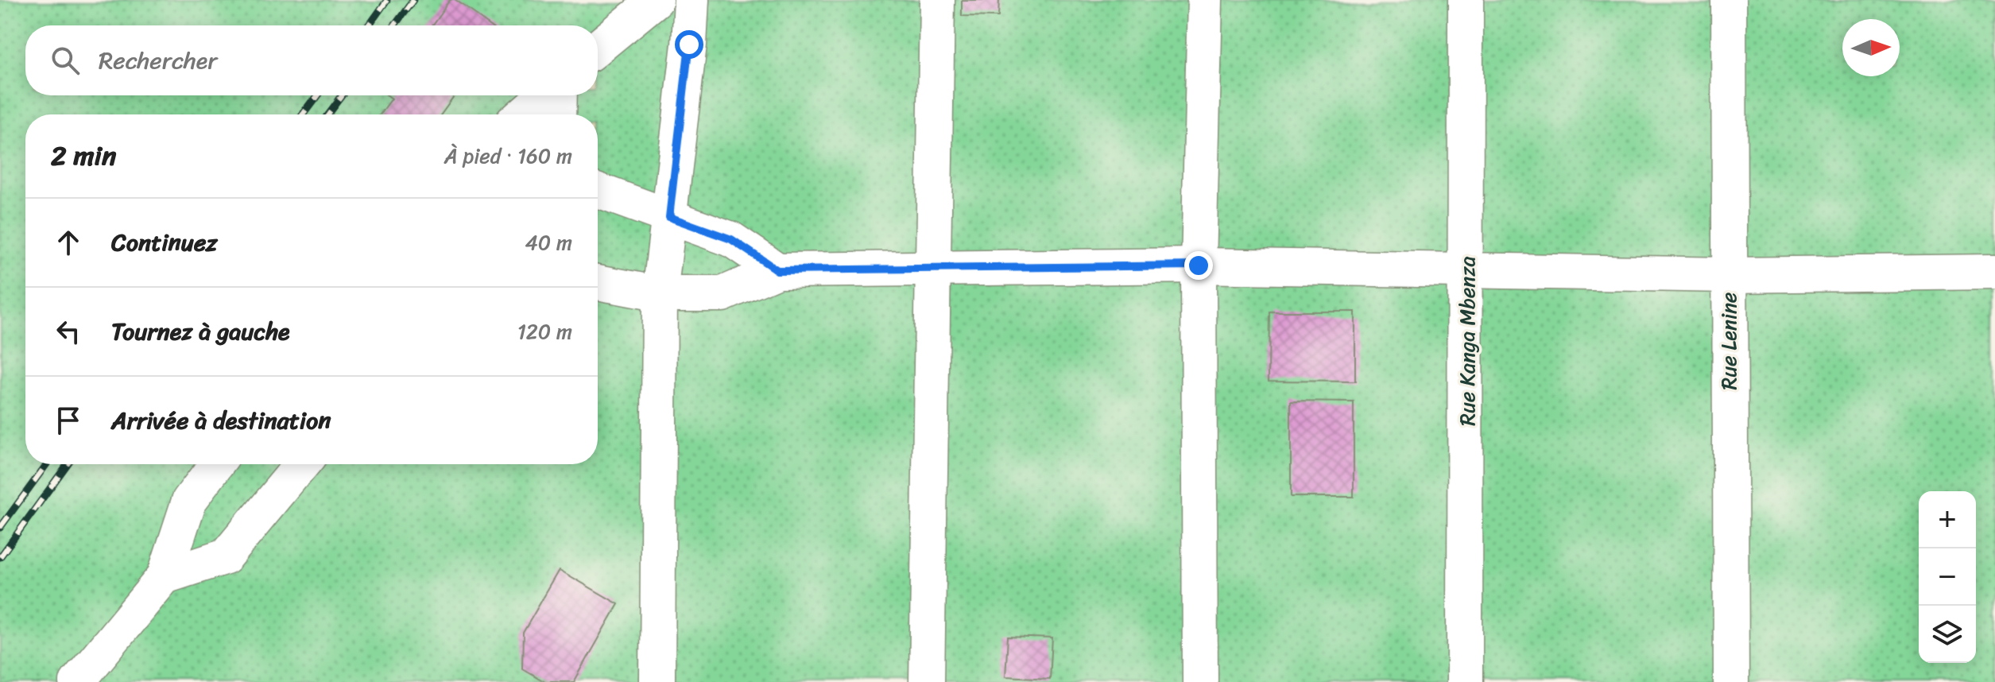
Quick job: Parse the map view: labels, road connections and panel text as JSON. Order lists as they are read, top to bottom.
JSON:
{
  "streets": {
    "street": ["Rue Kanga Mbenza", "Rue Lenine"]
  },
  "north": "right",
  "page": {
    "search": "Rechercher",
    "heading": ["2 min", "À pied · 160 m"],
    "list": [
      ["Continuez", "40 m"],
      ["Tournez à gauche", "120 m"],
      "Arrivée à destination"
    ],
    "map_buttons": ["+", "−"]
  }
}
